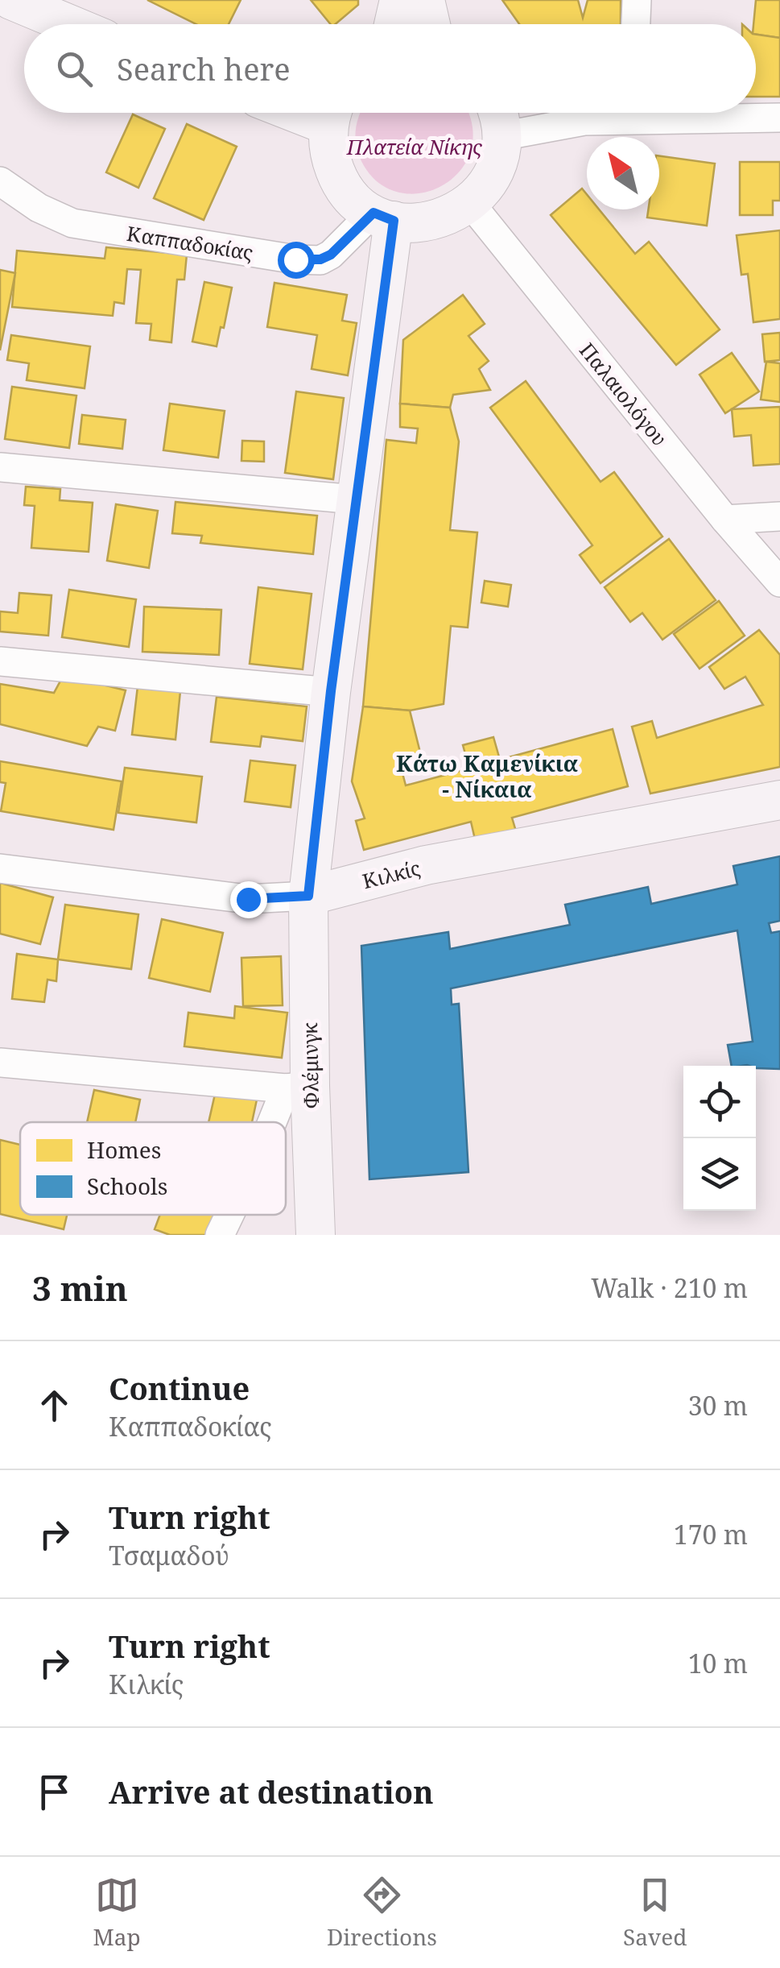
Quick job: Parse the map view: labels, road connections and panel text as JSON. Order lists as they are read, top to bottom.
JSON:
{
  "streets": {
    "street": [
      "Καππαδοκίας",
      "Παλαιολόγου",
      "Κιλκίς",
      "Φλέμινγκ"
    ]
  },
  "crossings": [
    ["Καππαδοκίας", "Φλέμινγκ"],
    ["Κιλκίς", "Φλέμινγκ"]
  ],
  "districts": ["Κάτω Καμενίκια - Νίκαια"],
  "parks": ["Πλατεία Νίκης"],
  "legend": ["Homes", "Schools"],
  "north": "top left",
  "page": {
    "search": "Search here",
    "heading": ["3 min", "Walk · 210 m"],
    "list": [
      ["Continue", "Καππαδοκίας", "30 m"],
      ["Turn right", "Τσαμαδού", "170 m"],
      ["Turn right", "Κιλκίς", "10 m"],
      "Arrive at destination"
    ],
    "nav": ["Map", "Directions", "Saved"]
  }
}
